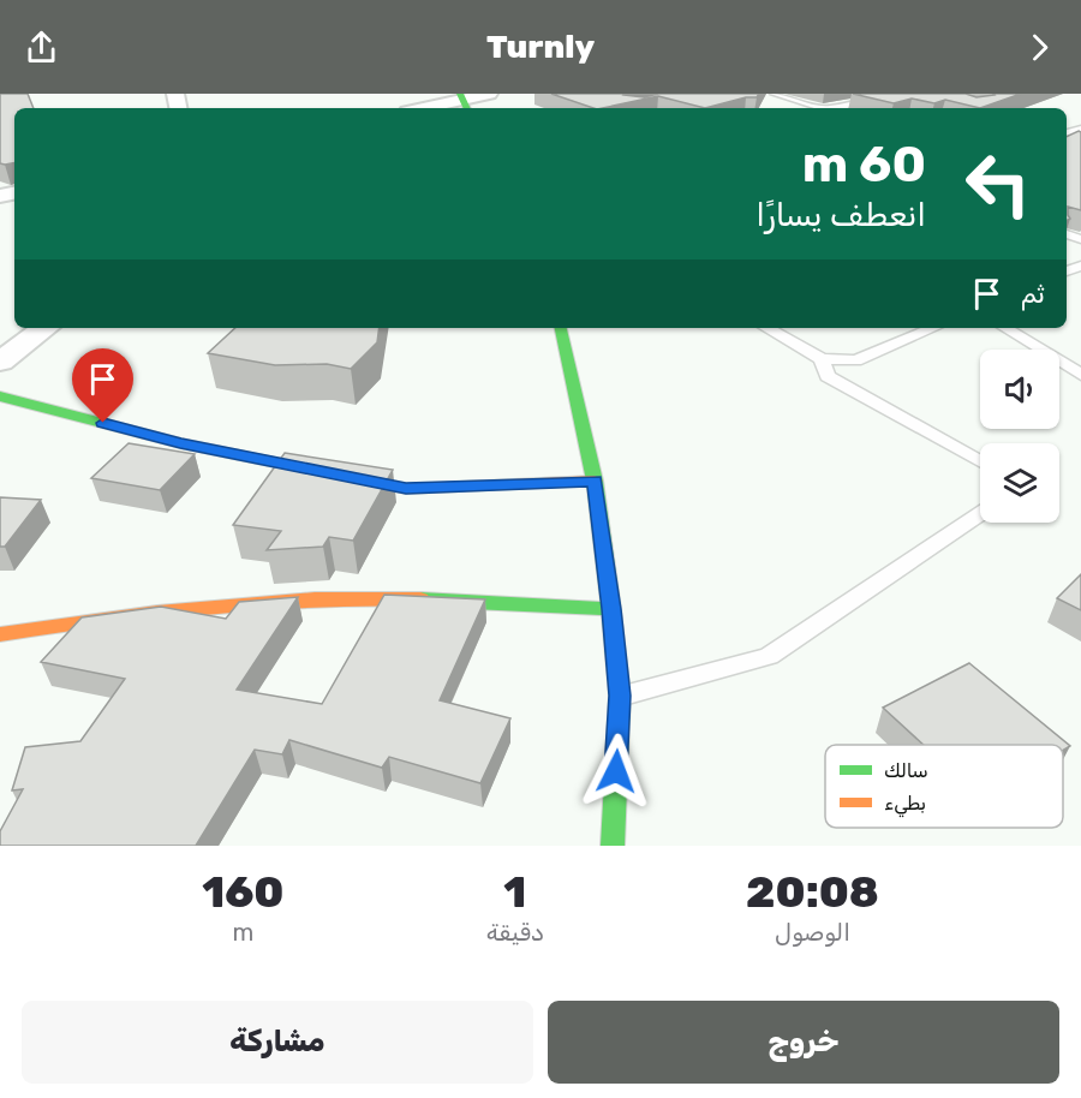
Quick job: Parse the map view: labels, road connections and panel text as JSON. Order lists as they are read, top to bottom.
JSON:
{
  "legend": ["سالك", "بطيء"],
  "page": {
    "header": "Turnly",
    "turn": ["60 m", "انعطف يسارًا"],
    "then": "ثم",
    "eta": [
      "20:08",
      "الوصول",
      "1",
      "دقيقة",
      "160",
      "m"
    ],
    "buttons": ["خروج", "مشاركة"]
  }
}
